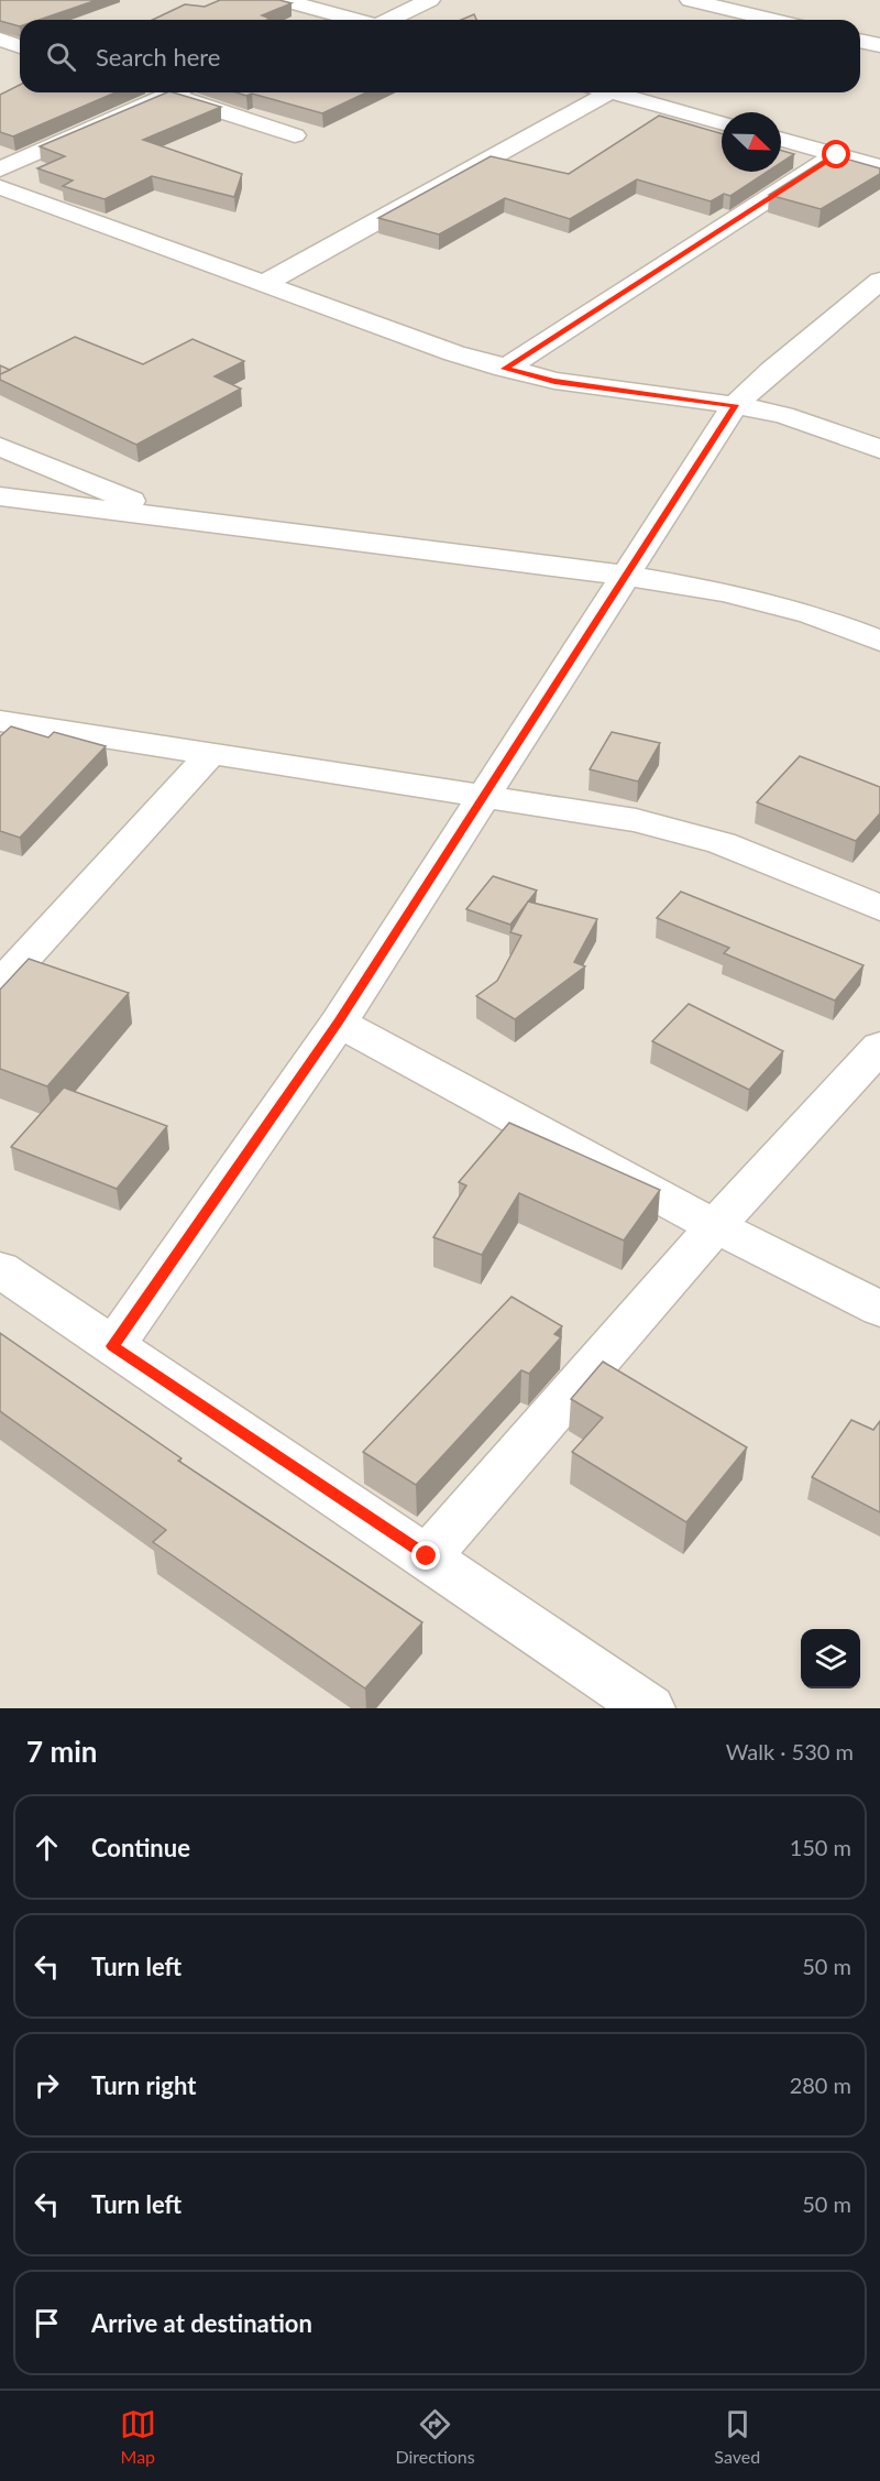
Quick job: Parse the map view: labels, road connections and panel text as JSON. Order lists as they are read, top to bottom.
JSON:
{
  "north": "bottom right",
  "page": {
    "search": "Search here",
    "heading": ["7 min", "Walk · 530 m"],
    "list": [
      ["Continue", "150 m"],
      ["Turn left", "50 m"],
      ["Turn right", "280 m"],
      ["Turn left", "50 m"],
      "Arrive at destination"
    ],
    "nav": ["Map", "Directions", "Saved"]
  }
}
